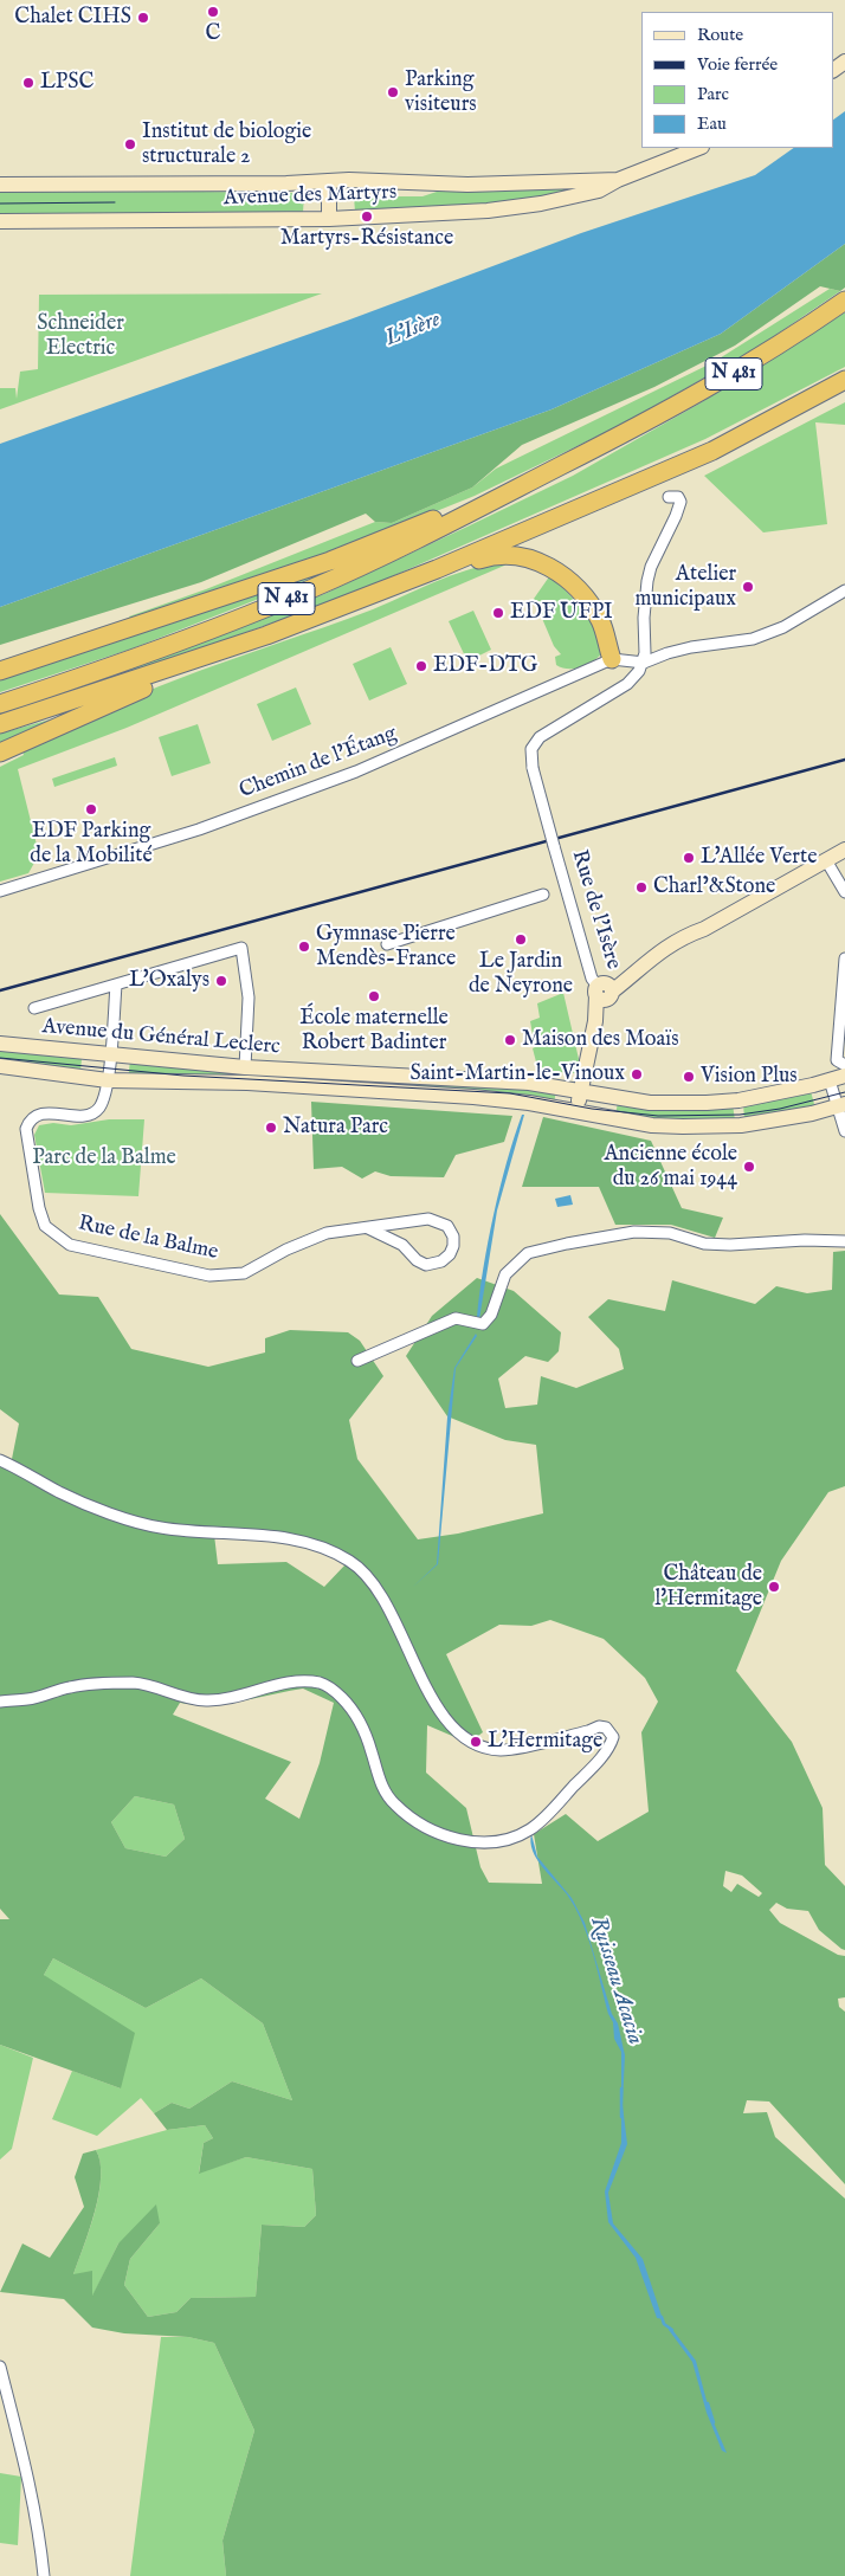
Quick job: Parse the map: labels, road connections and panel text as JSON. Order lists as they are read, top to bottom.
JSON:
{
  "streets": {
    "highway": ["N 481"],
    "main road": ["Avenue des Martyrs", "Rue de l'Isère", "Avenue du Général Leclerc"],
    "street": ["Chemin de l'Étang", "Rue de la Balme"]
  },
  "crossings": [
    ["Rue de l'Isère", "Avenue du Général Leclerc"],
    ["Avenue du Général Leclerc", "Rue de la Balme"]
  ],
  "water": ["L'Isère", "Ruisseau Acacia"],
  "parks": ["Schneider Electric", "Parc de la Balme"],
  "places": [
    "C",
    "Chalet CIHS",
    "LPSC",
    "Parking visiteurs",
    "Institut de biologie structurale 2",
    "Martyrs-Résistance",
    "Atelier municipaux",
    "EDF UFPI",
    "EDF-DTG",
    "EDF Parking de la Mobilité",
    "L'Allée Verte",
    "Charl’&Stone",
    "Le Jardin de Neyrone",
    "Gymnase Pierre Mendès-France",
    "L'Oxalys",
    "École maternelle Robert Badinter",
    "Maison des Moaïs",
    "Saint-Martin-le-Vinoux",
    "Vision Plus",
    "Natura Parc",
    "Ancienne école du 26 mai 1944",
    "Château de l'Hermitage",
    "L'Hermitage"
  ],
  "legend": [
    "Route",
    "Voie ferrée",
    "Parc",
    "Eau"
  ]
}
